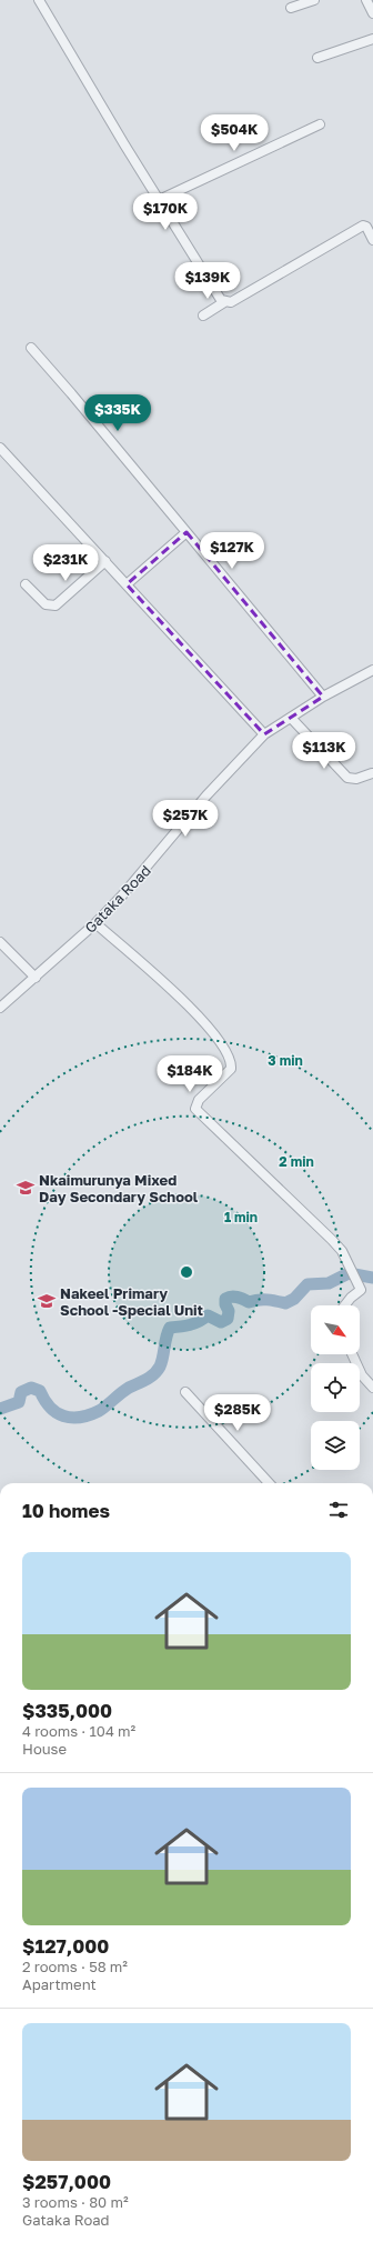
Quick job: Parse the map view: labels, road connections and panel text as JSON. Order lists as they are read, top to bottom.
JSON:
{
  "streets": {
    "street": ["Gataka Road"]
  },
  "places": {
    "school or university": ["Nkaimurunya Mixed Day Secondary School", "Nakeel Primary School -Special Unit"]
  },
  "north": "bottom right",
  "page": {
    "price": [
      "$504K",
      "$170K",
      "$139K",
      "$335K",
      "$127K",
      "$231K",
      "$113K",
      "$257K",
      "$184K",
      "$285K"
    ],
    "heading": "10 homes",
    "list": [
      {
        "name": "$335,000",
        "note": "4 rooms · 104 m² · House"
      },
      {
        "name": "$127,000",
        "note": "2 rooms · 58 m² · Apartment"
      },
      {
        "name": "$257,000",
        "note": "3 rooms · 80 m² · Gataka Road"
      }
    ]
  },
  "rings": ["3 min", "2 min", "1 min"]
}
